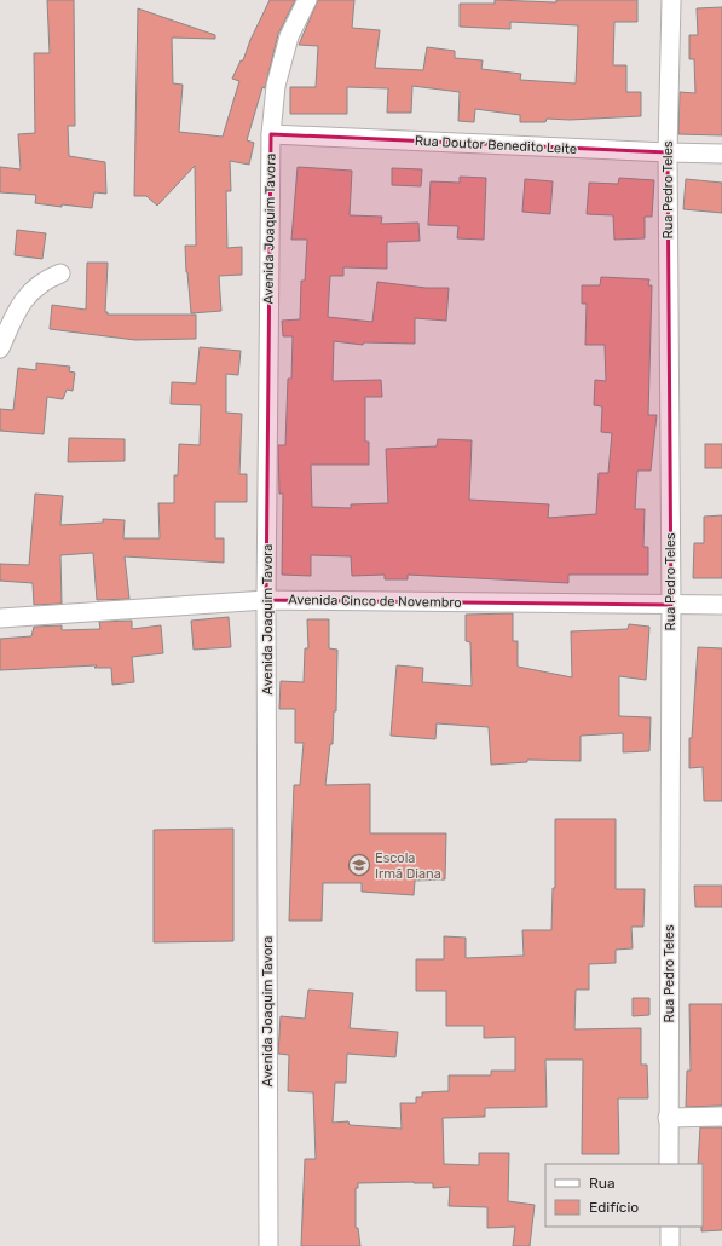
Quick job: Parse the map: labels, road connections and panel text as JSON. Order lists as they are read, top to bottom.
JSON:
{
  "streets": {
    "street": [
      "Rua Doutor Benedito Leite",
      "Rua Pedro Teles",
      "Avenida Joaquim Tavora",
      "Avenida Cinco de Novembro"
    ]
  },
  "crossings": [
    ["Rua Doutor Benedito Leite", "Rua Pedro Teles"],
    ["Rua Doutor Benedito Leite", "Avenida Joaquim Tavora"],
    ["Rua Pedro Teles", "Avenida Cinco de Novembro"],
    ["Avenida Joaquim Tavora", "Avenida Cinco de Novembro"]
  ],
  "places": {
    "school or university": ["Escola Irmã Diana"]
  },
  "legend": ["Rua", "Edifício"]
}
